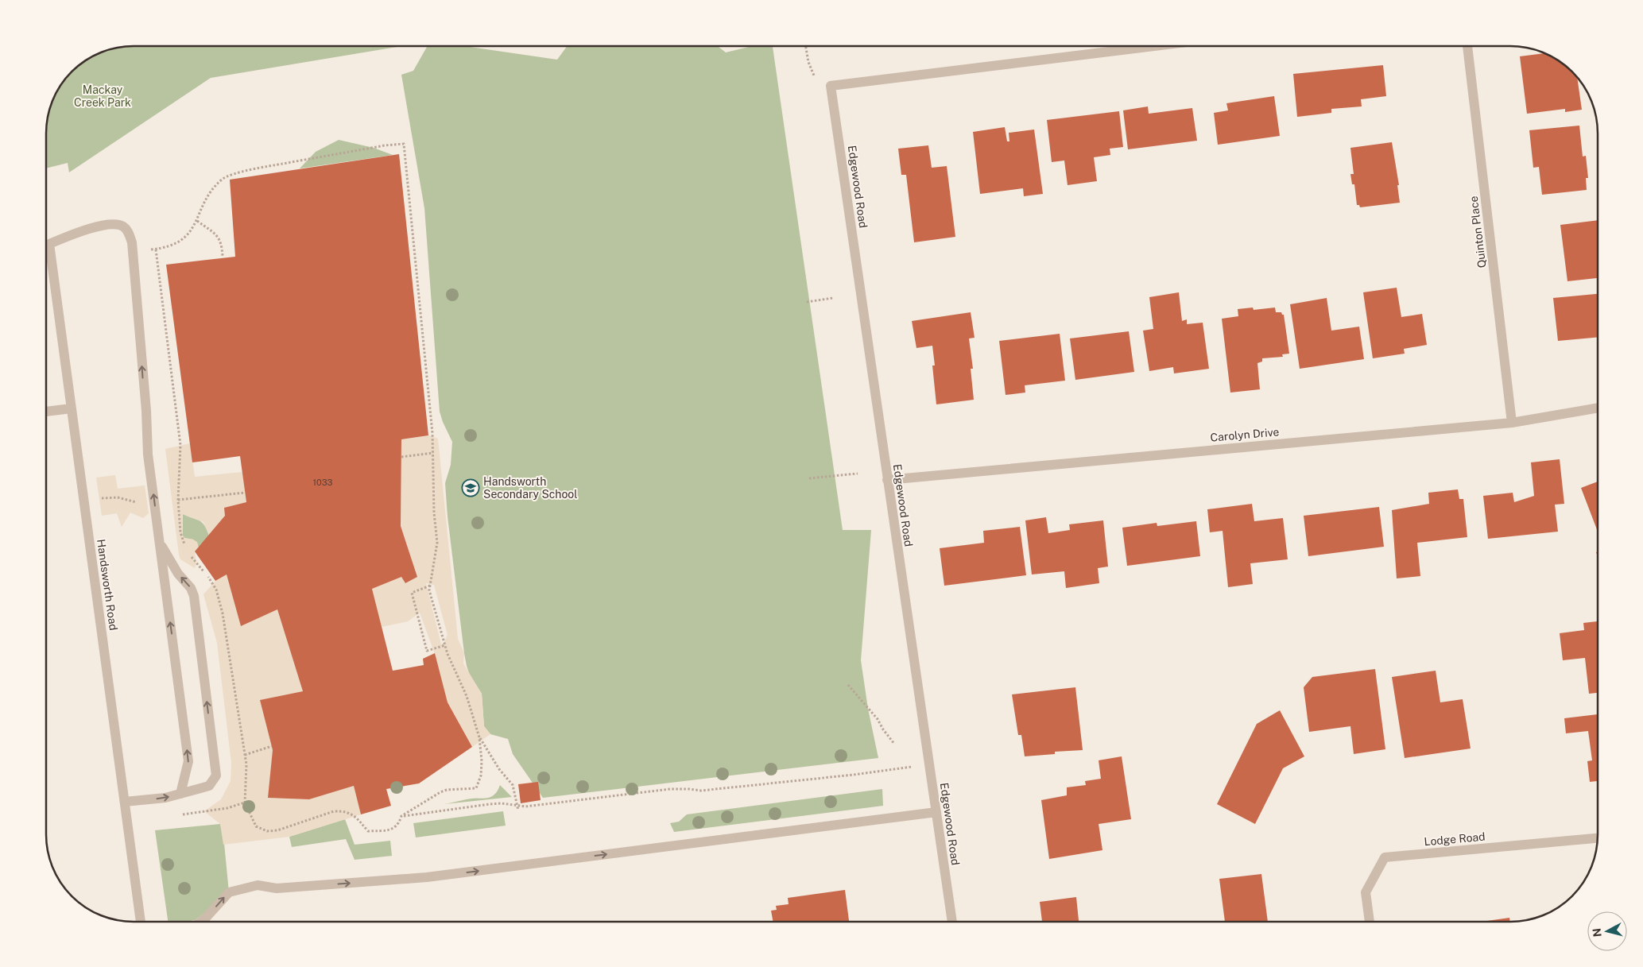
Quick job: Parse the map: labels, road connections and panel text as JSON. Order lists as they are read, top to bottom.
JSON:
{
  "streets": {
    "street": [
      "Edgewood Road",
      "Quinton Place",
      "Carolyn Drive",
      "Handsworth Road",
      "Lodge Road"
    ]
  },
  "crossings": [
    ["Edgewood Road", "Carolyn Drive"],
    ["Quinton Place", "Carolyn Drive"]
  ],
  "parks": ["Mackay Creek Park"],
  "places": {
    "school or university": ["Handsworth Secondary School"]
  },
  "house_numbers": ["1033"],
  "north": "left"
}
